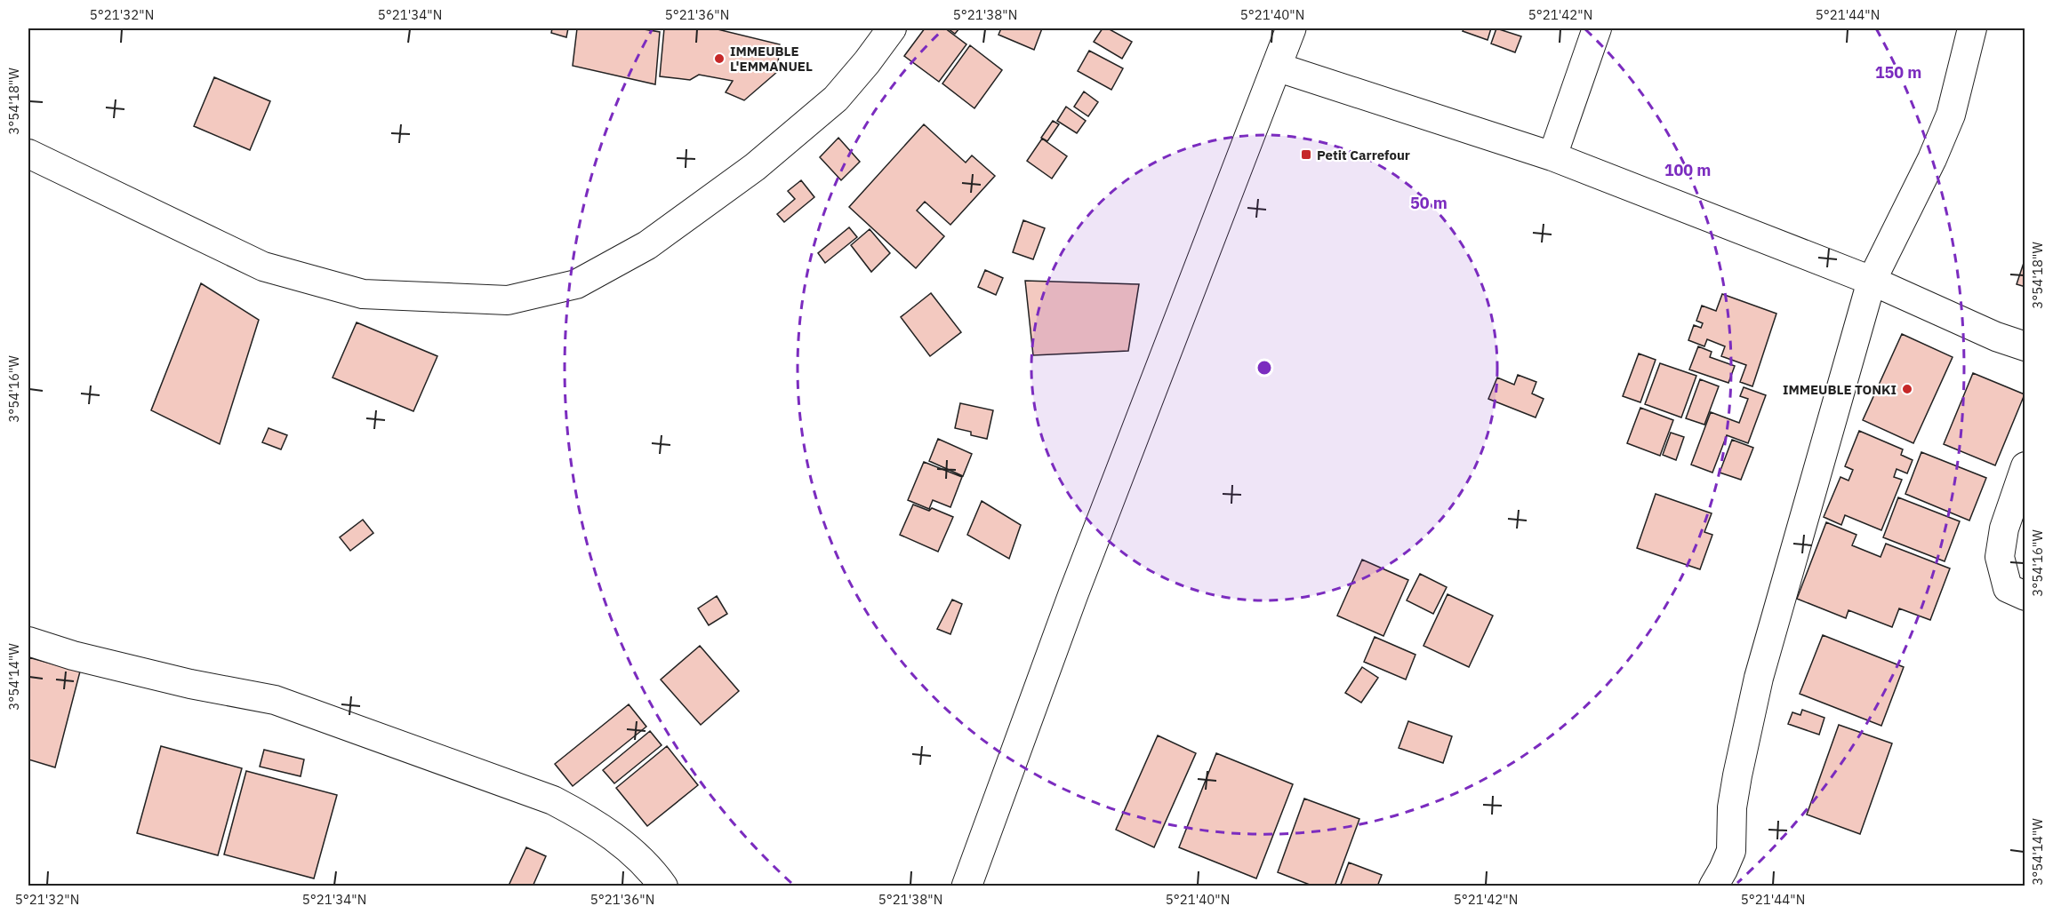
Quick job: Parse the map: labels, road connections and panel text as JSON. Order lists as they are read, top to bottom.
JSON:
{
  "places": {
    "other": ["IMMEUBLE L'EMMANUEL", "IMMEUBLE TONKI"],
    "transit": ["Petit Carrefour"]
  },
  "coordinates": [
    "5°21'32\"N",
    "5°21'34\"N",
    "5°21'36\"N",
    "5°21'38\"N",
    "5°21'40\"N",
    "5°21'42\"N",
    "5°21'44\"N",
    "3°54'18\"W",
    "3°54'16\"W",
    "3°54'14\"W"
  ],
  "rings": ["150 m", "100 m", "50 m"]
}
